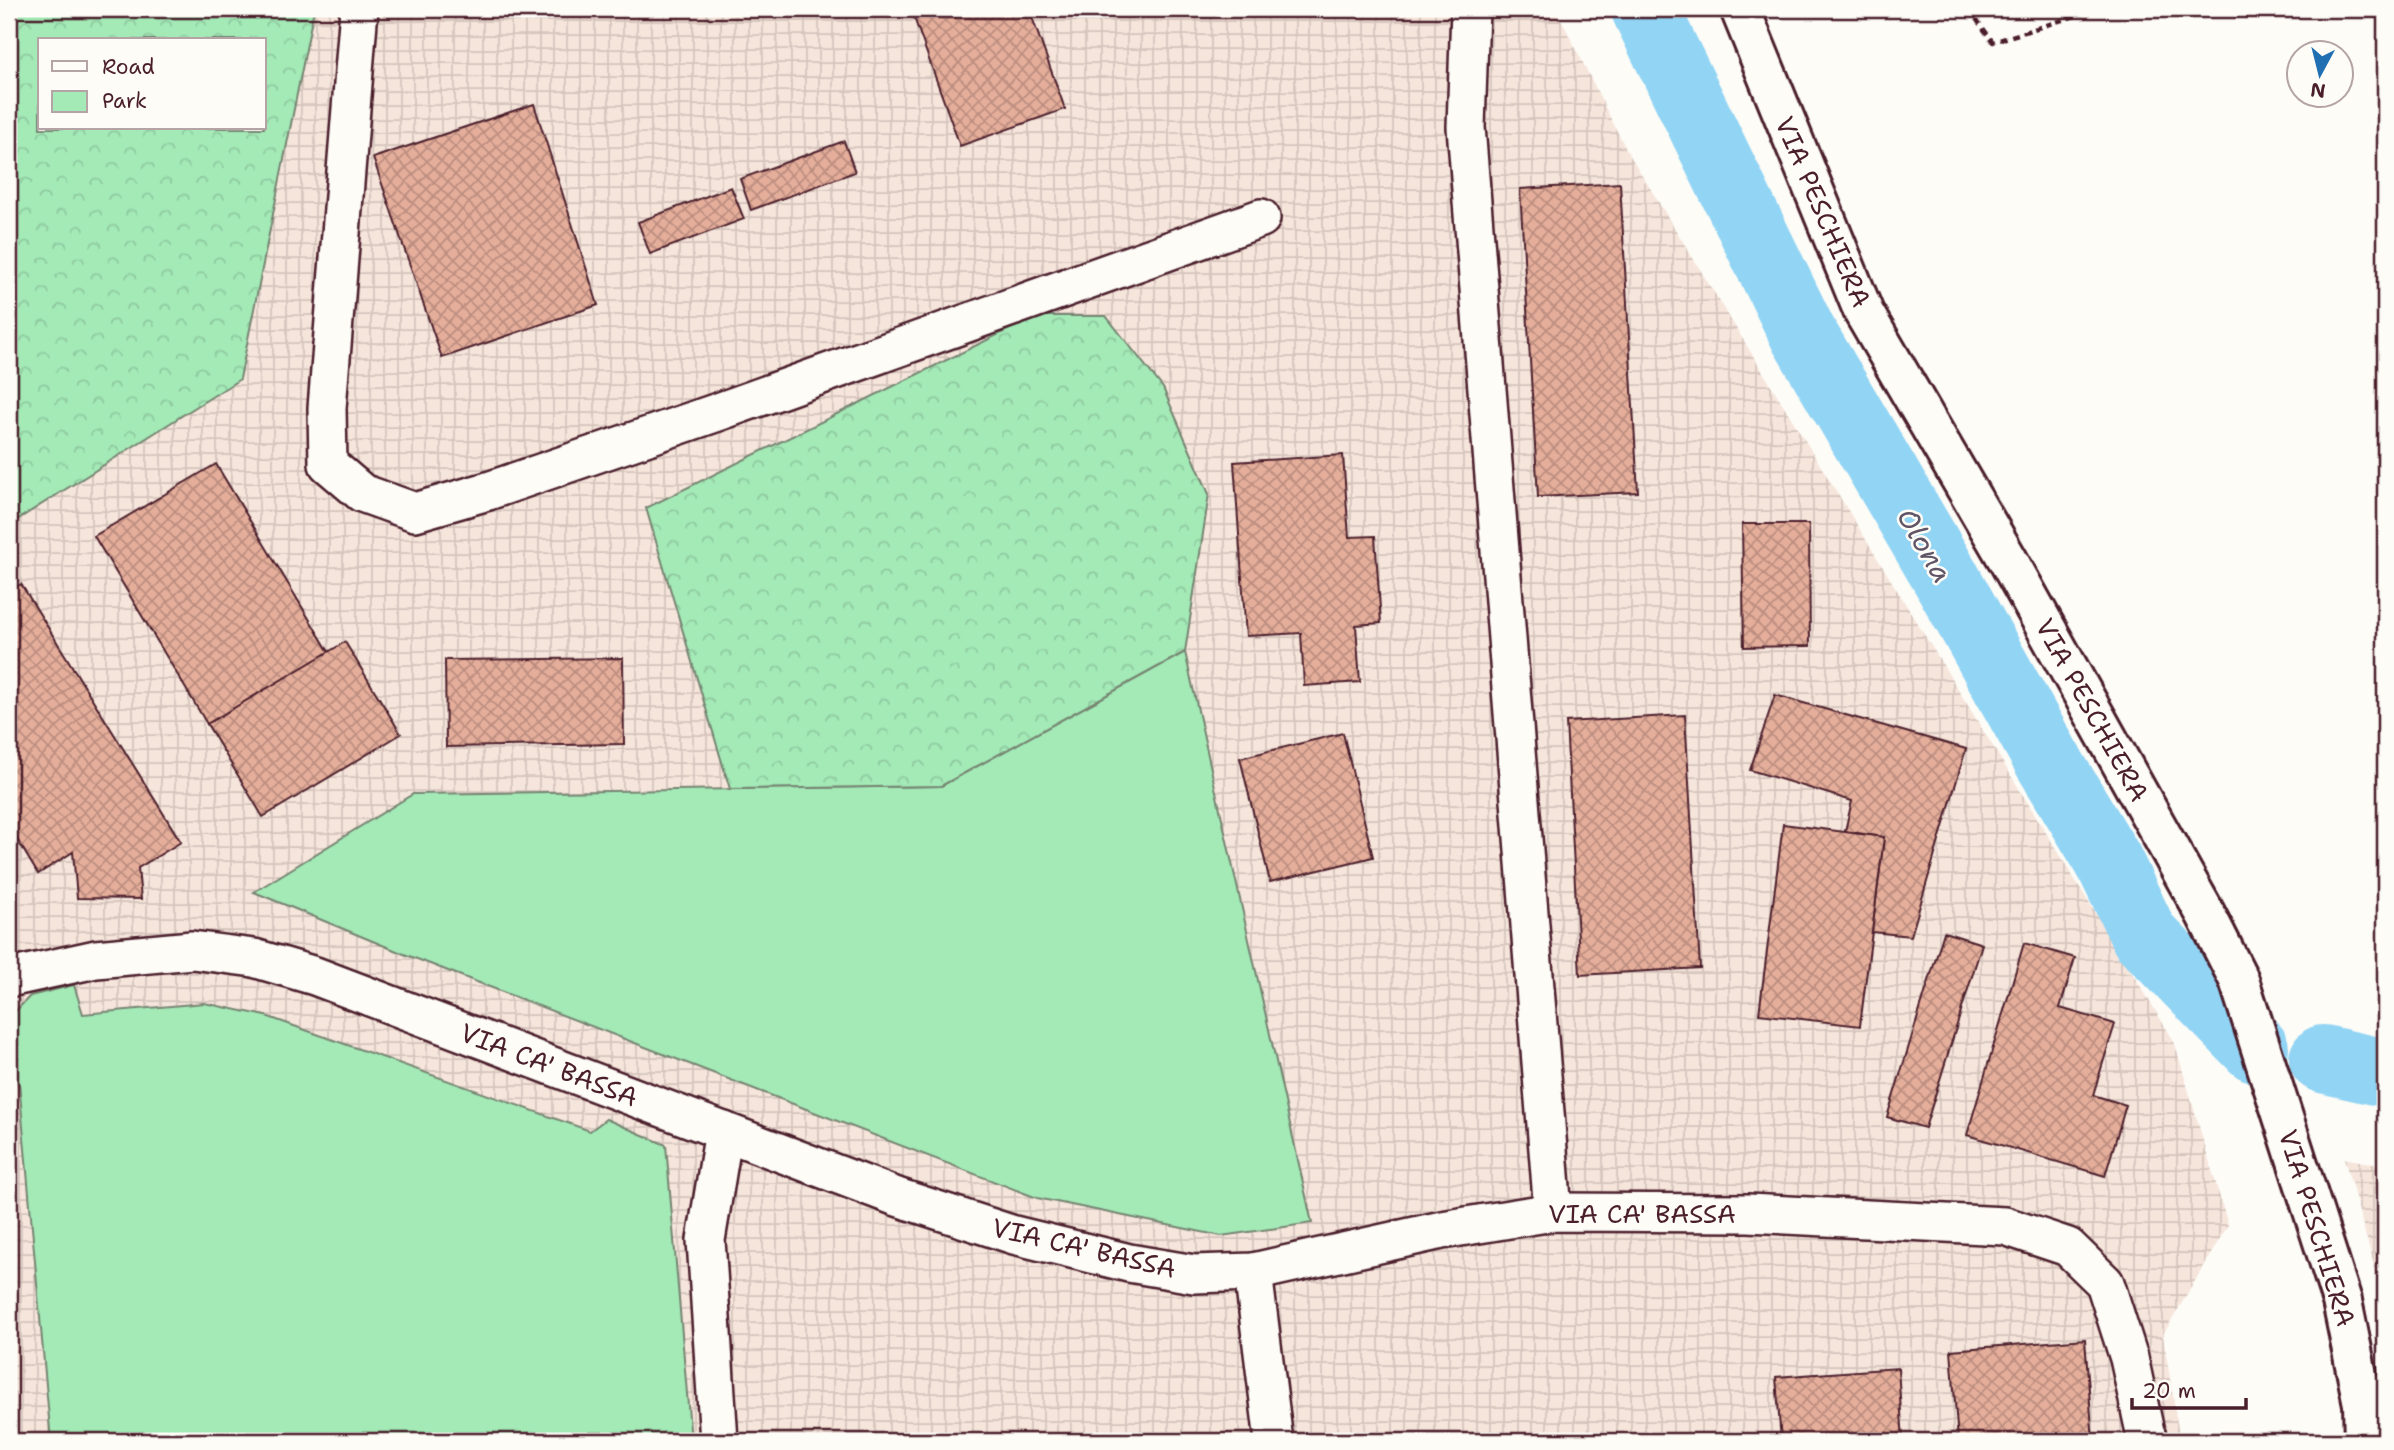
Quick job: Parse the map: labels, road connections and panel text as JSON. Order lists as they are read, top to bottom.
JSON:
{
  "streets": {
    "main road": ["VIA PESCHIERA"],
    "street": ["VIA CA' BASSA"]
  },
  "water": ["Olona"],
  "legend": ["Road", "Park"],
  "scale_bar": "20 m",
  "north": "bottom"
}
